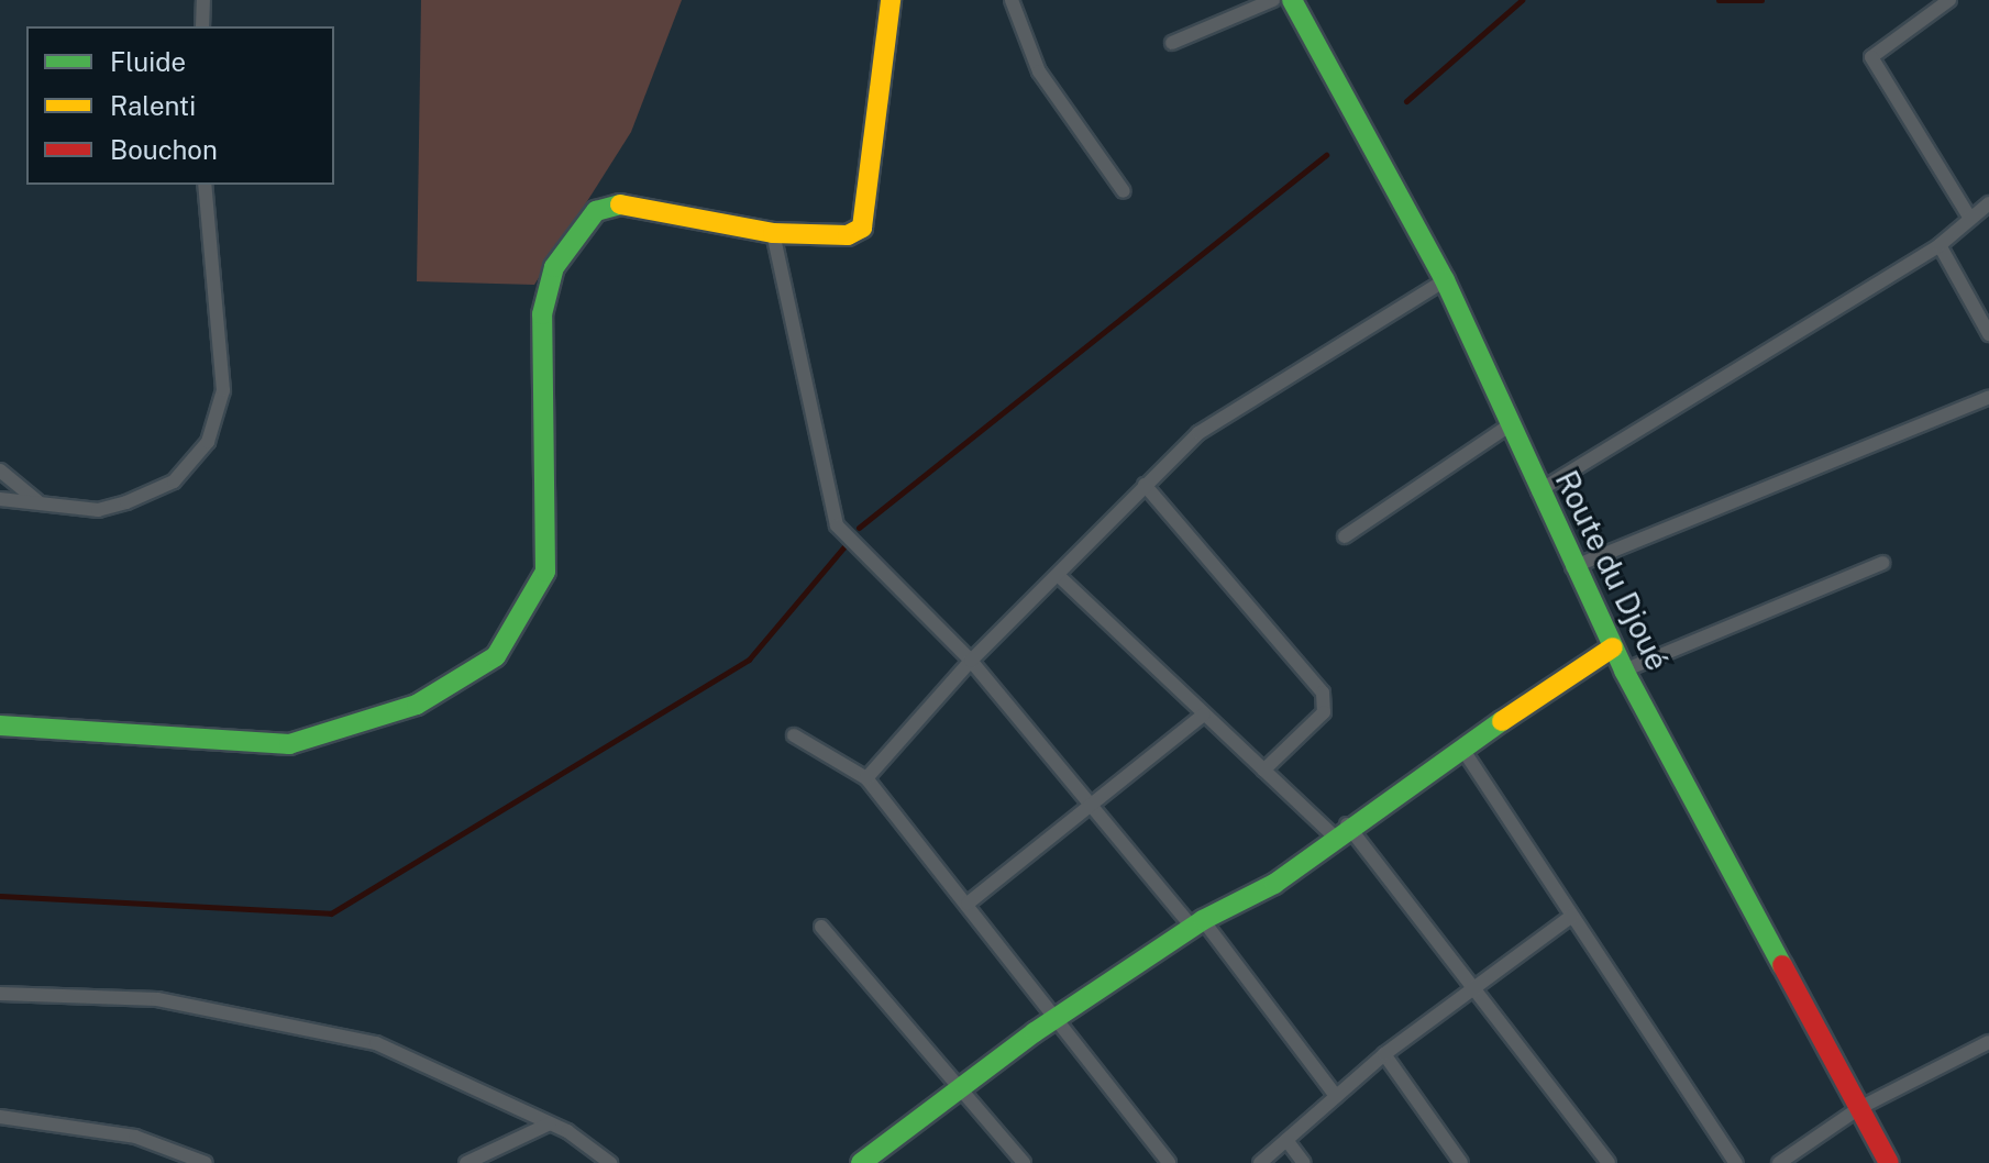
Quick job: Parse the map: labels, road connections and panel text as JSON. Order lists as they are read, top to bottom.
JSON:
{
  "streets": {
    "street": ["Route du Djoué"]
  },
  "legend": ["Fluide", "Ralenti", "Bouchon"]
}
